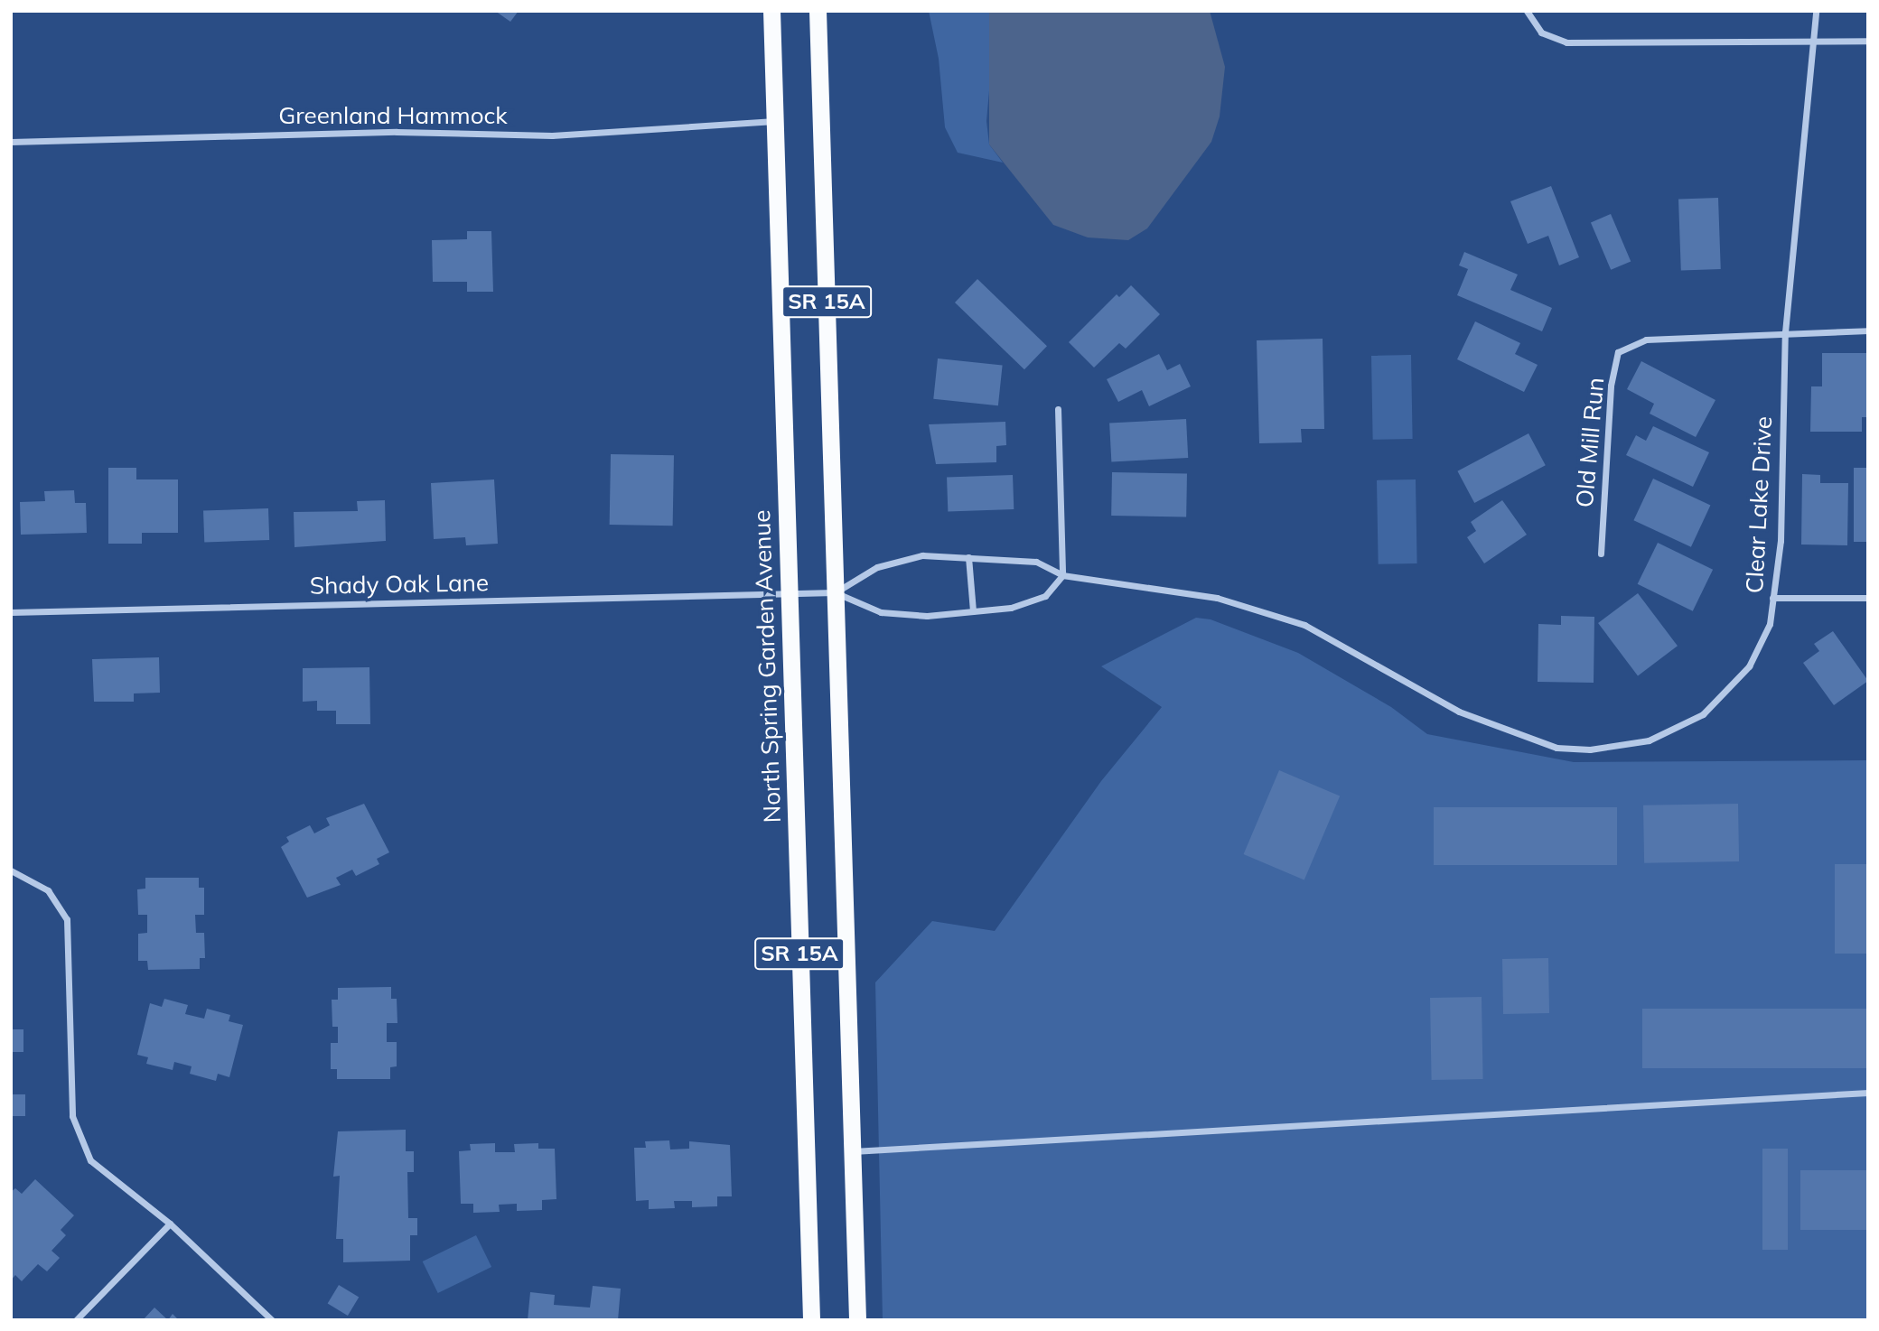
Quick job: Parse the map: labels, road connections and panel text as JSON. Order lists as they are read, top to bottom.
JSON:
{
  "streets": {
    "highway": ["SR 15A", "North Spring Garden Avenue"],
    "street": [
      "Greenland Hammock",
      "Old Mill Run",
      "Clear Lake Drive",
      "Shady Oak Lane"
    ]
  },
  "crossings": [
    ["Greenland Hammock", "North Spring Garden Avenue"],
    ["SR 15A", "Clear Lake Drive"],
    ["Old Mill Run", "Clear Lake Drive"],
    ["Clear Lake Drive", "Shady Oak Lane"],
    ["Clear Lake Drive", "North Spring Garden Avenue"],
    ["Shady Oak Lane", "North Spring Garden Avenue"]
  ]
}
